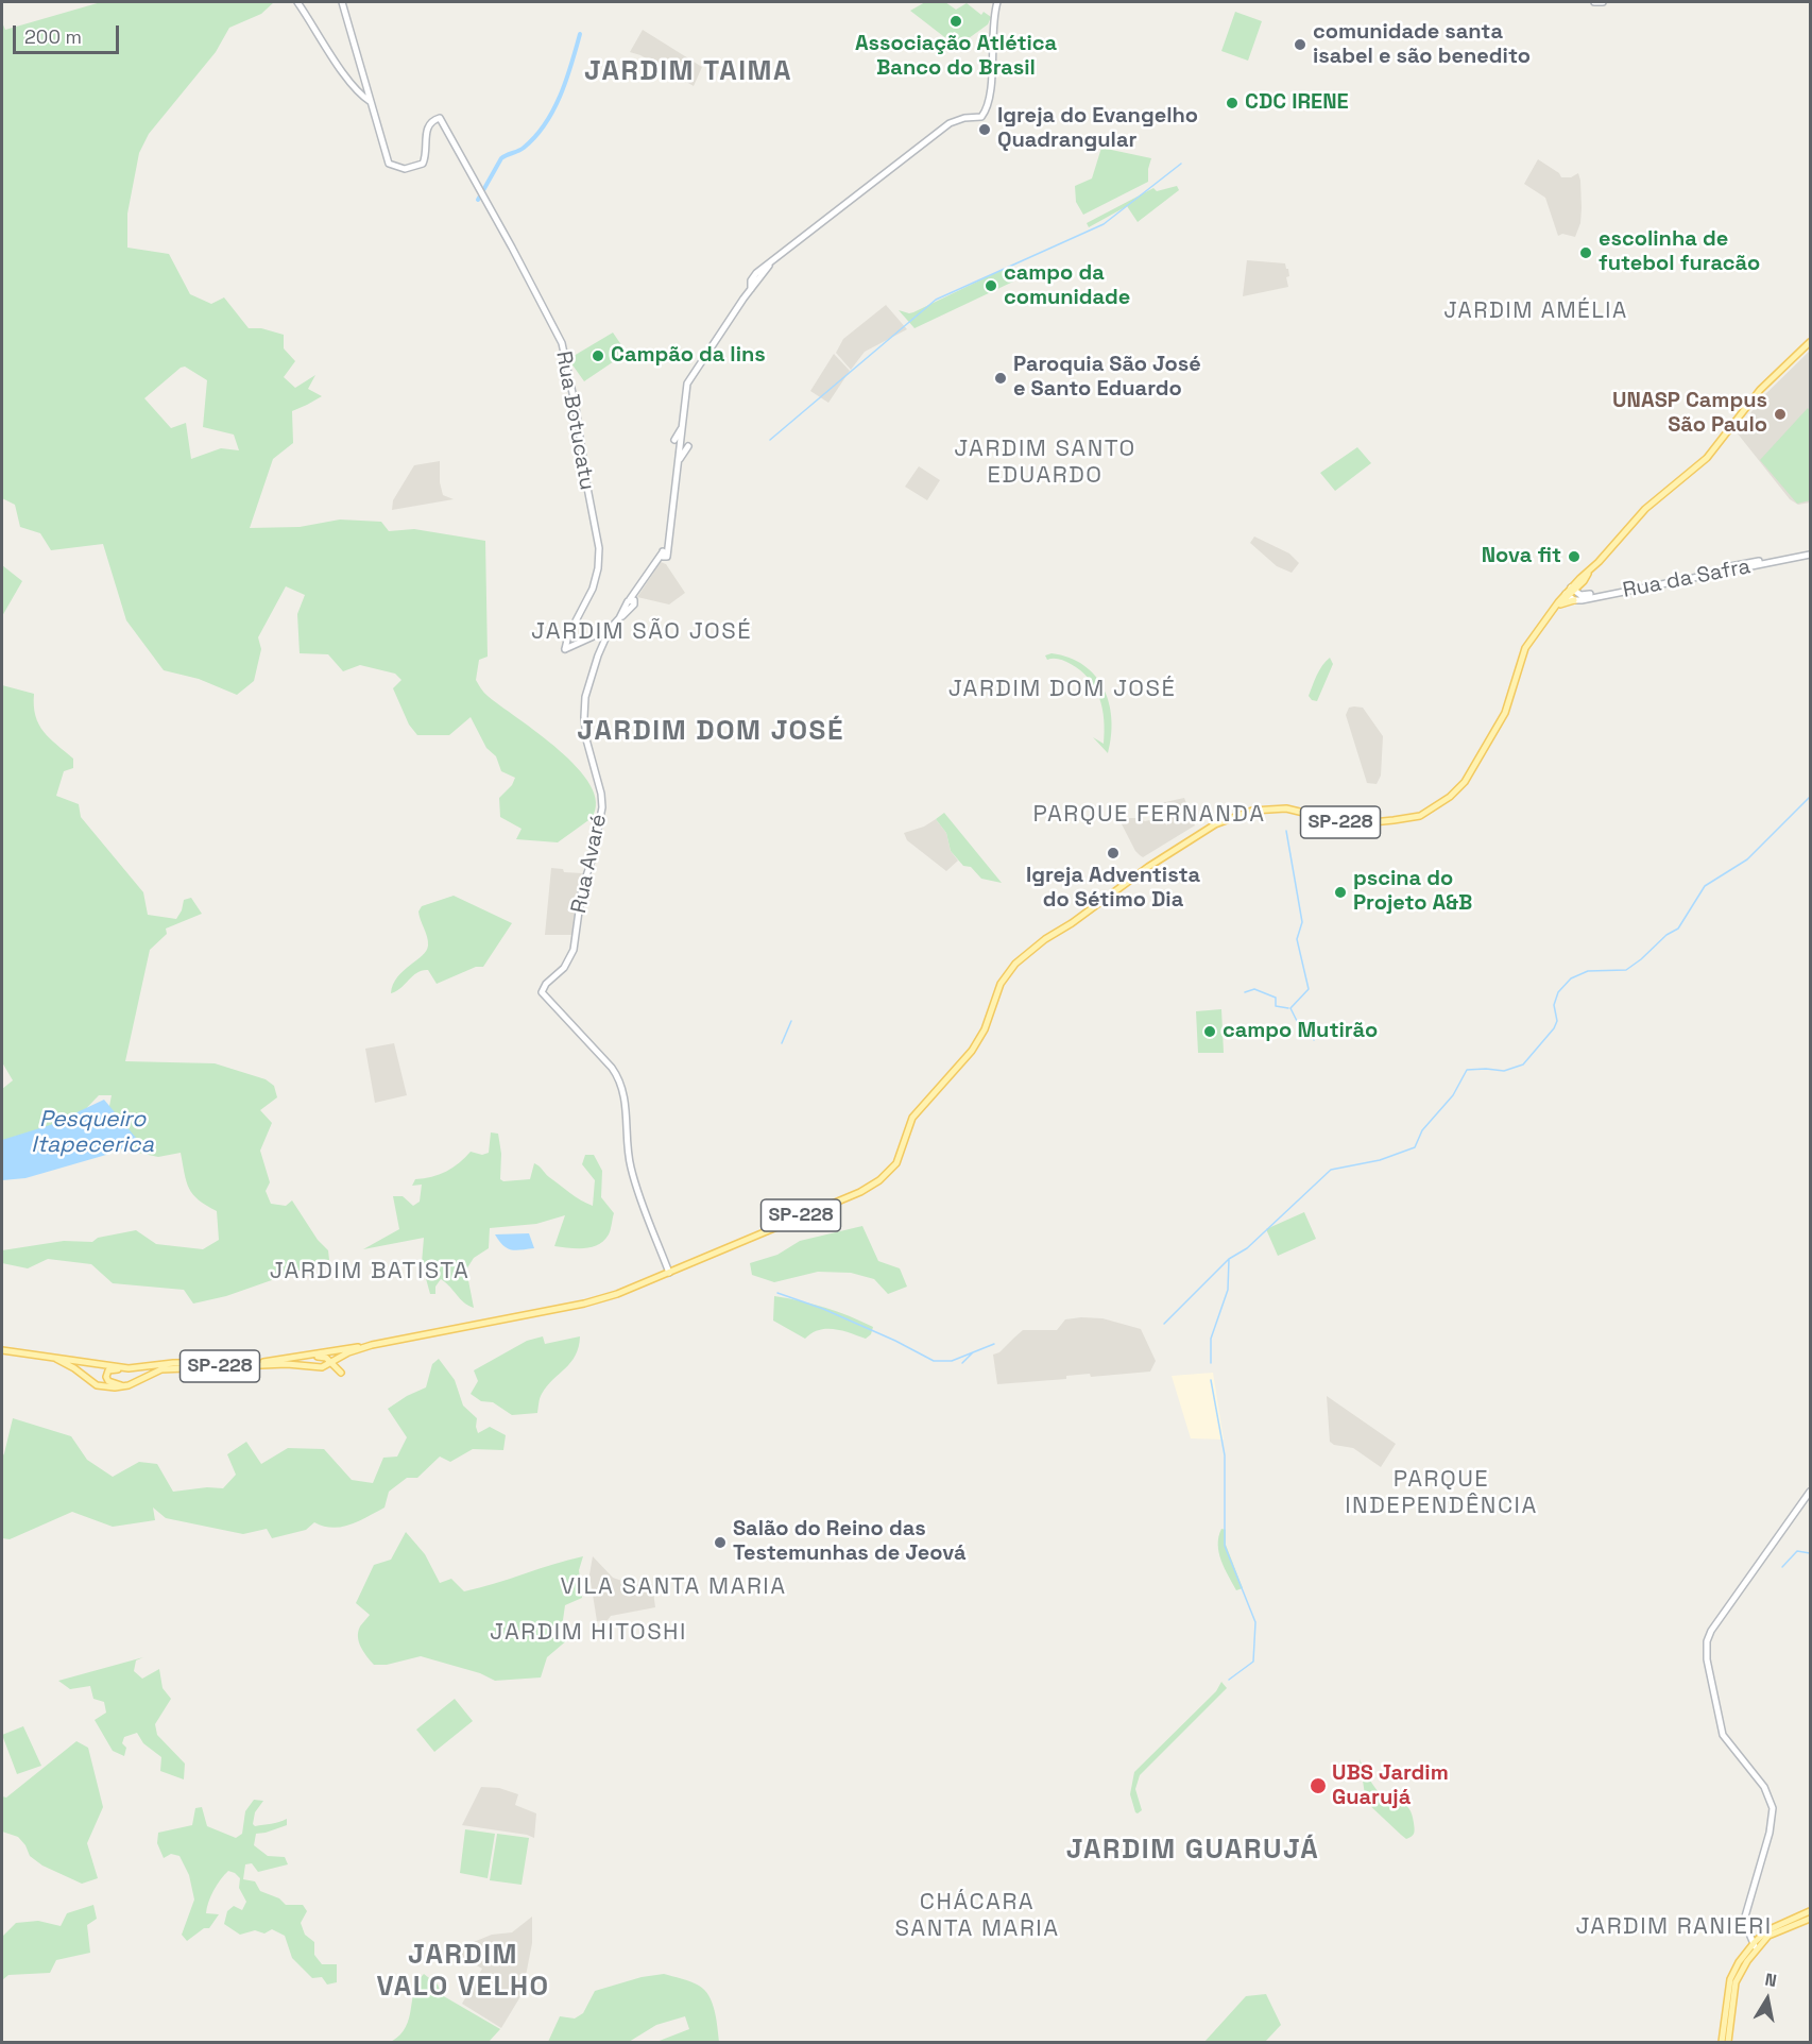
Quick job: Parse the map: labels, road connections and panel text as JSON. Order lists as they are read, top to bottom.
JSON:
{
  "streets": {
    "main road": [
      "Rua Botucatu",
      "Rua da Safra",
      "SP-228",
      "Rua Avaré"
    ]
  },
  "crossings": [
    ["Rua Botucatu", "Rua Avaré"],
    ["Rua da Safra", "SP-228"],
    ["SP-228", "Rua Avaré"]
  ],
  "districts": [
    "JARDIM TAIMA",
    "JARDIM AMÉLIA",
    "JARDIM SANTO EDUARDO",
    "JARDIM SÃO JOSÉ",
    "JARDIM DOM JOSÉ",
    "JARDIM DOM JOSÉ",
    "PARQUE FERNANDA",
    "JARDIM BATISTA",
    "PARQUE INDEPENDÊNCIA",
    "VILA SANTA MARIA",
    "JARDIM HITOSHI",
    "JARDIM GUARUJÁ",
    "CHÁCARA SANTA MARIA",
    "JARDIM RANIERI",
    "JARDIM VALO VELHO"
  ],
  "water": ["Pesqueiro Itapecerica"],
  "places": [
    "Associação Atlética Banco do Brasil",
    "comunidade santa isabel e são benedito",
    "CDC IRENE",
    "Igreja do Evangelho Quadrangular",
    "escolinha de futebol furacão",
    "campo da comunidade",
    "Campão da lins",
    "Paroquia São José e Santo Eduardo",
    "UNASP Campus São Paulo",
    "Nova fit",
    "Igreja Adventista do Sétimo Dia",
    "pscina do Projeto A&B",
    "campo Mutirão",
    "Salão do Reino das Testemunhas de Jeová",
    "UBS Jardim Guarujá"
  ],
  "scale_bar": "200 m",
  "north": "top"
}
